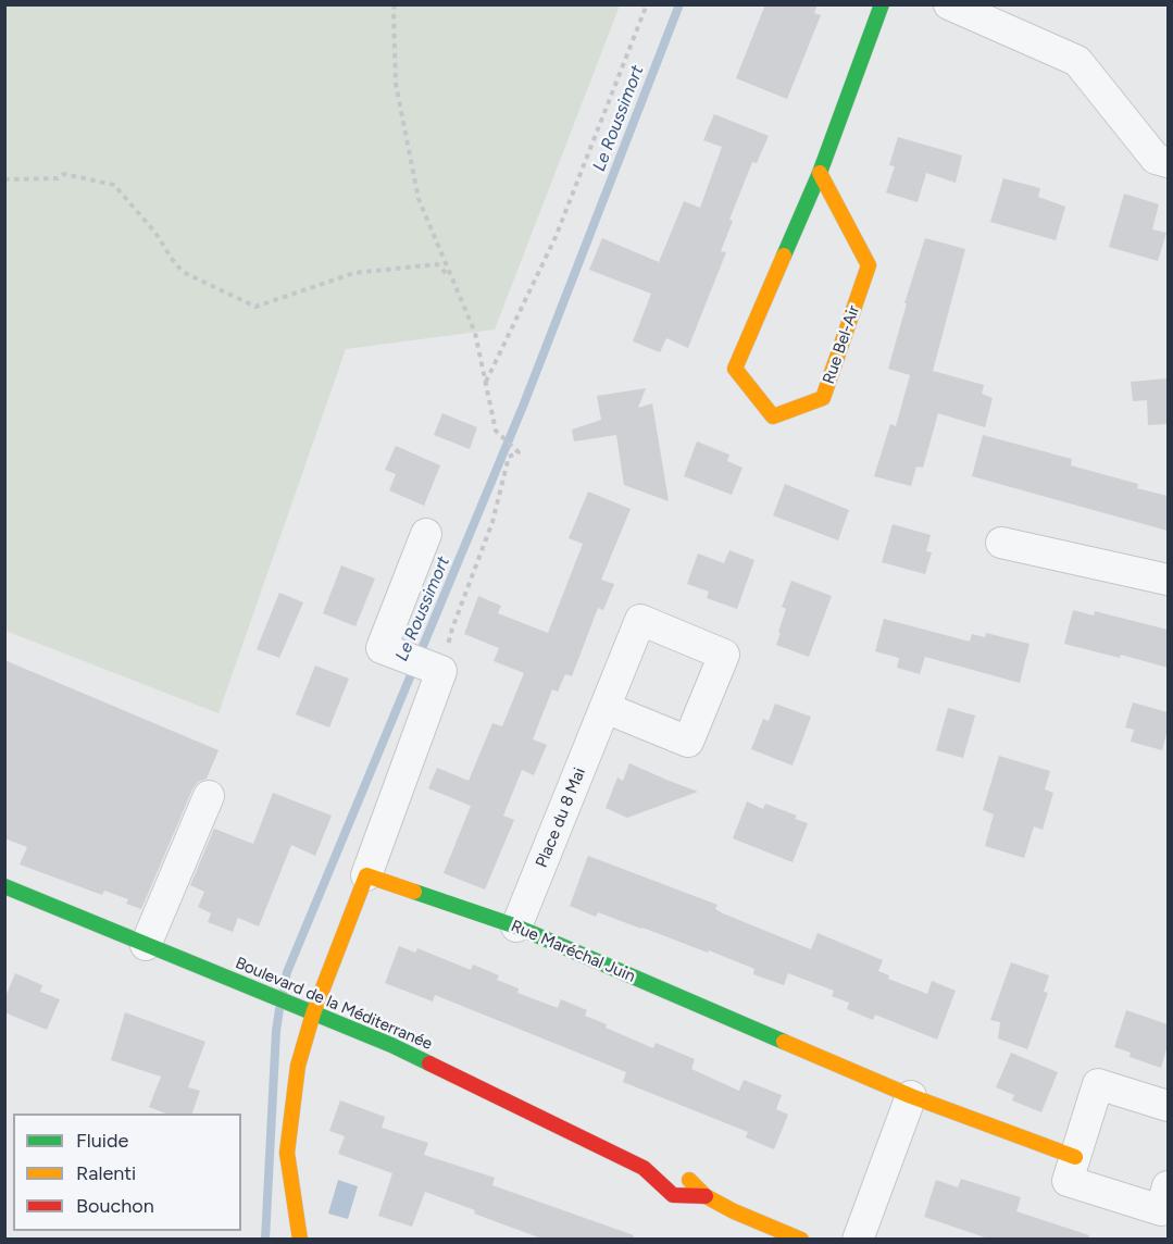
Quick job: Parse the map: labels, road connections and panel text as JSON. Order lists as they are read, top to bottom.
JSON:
{
  "streets": {
    "street": [
      "Rue Bel-Air",
      "Place du 8 Mai",
      "Rue Maréchal Juin",
      "Boulevard de la Méditerranée"
    ]
  },
  "crossings": [
    ["Place du 8 Mai", "Rue Maréchal Juin"]
  ],
  "water": ["Le Roussimort"],
  "legend": ["Fluide", "Ralenti", "Bouchon"]
}
